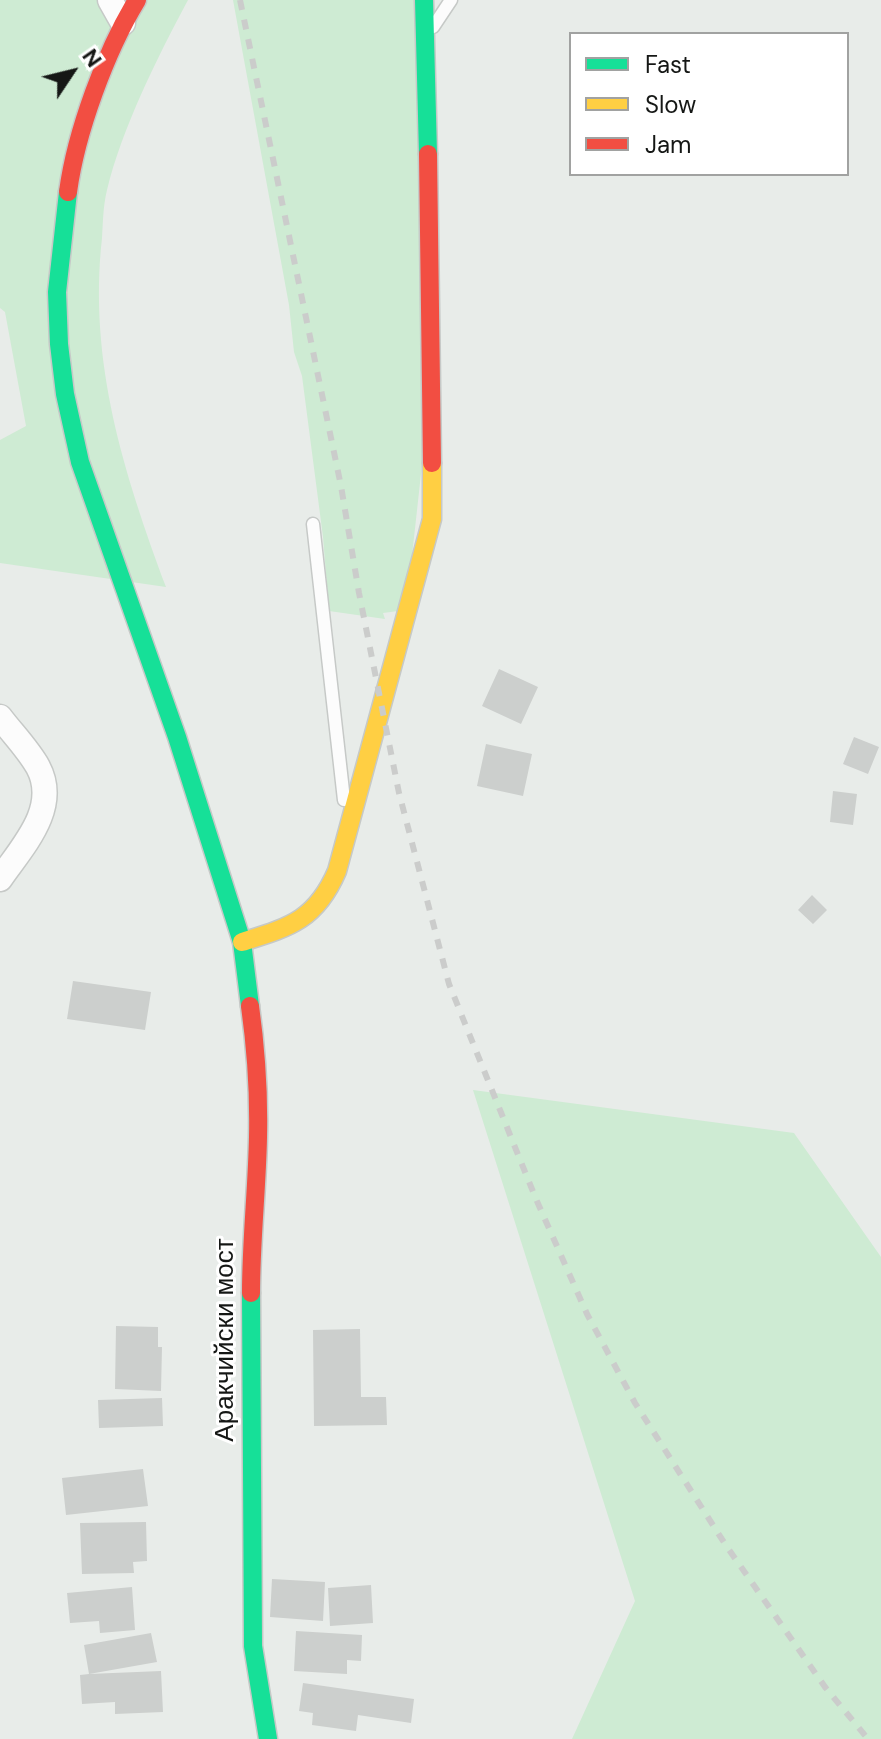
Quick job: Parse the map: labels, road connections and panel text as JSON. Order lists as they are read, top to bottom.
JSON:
{
  "streets": {
    "main road": ["Аракчийски мост"]
  },
  "legend": ["Fast", "Slow", "Jam"],
  "north": "top right"
}
